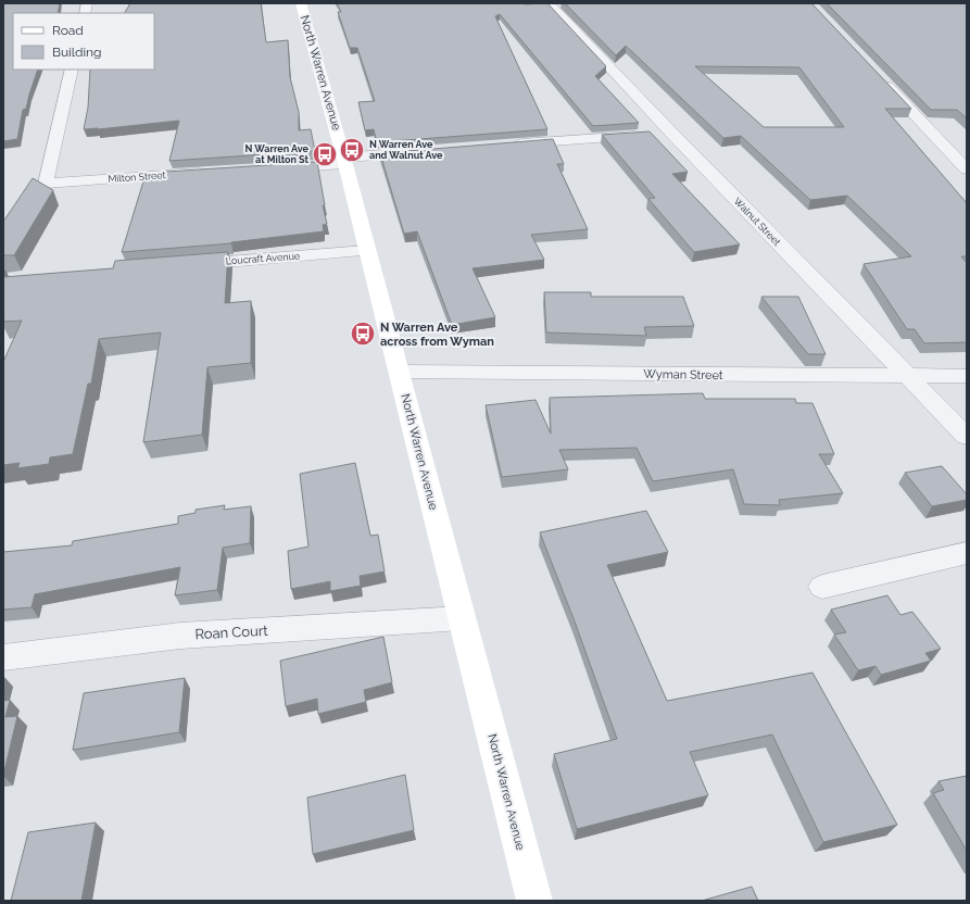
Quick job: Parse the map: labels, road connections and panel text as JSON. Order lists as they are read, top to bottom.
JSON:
{
  "streets": {
    "street": [
      "North Warren Avenue",
      "Milton Street",
      "Walnut Street",
      "Loucraft Avenue",
      "Wyman Street",
      "Roan Court"
    ]
  },
  "crossings": [
    ["North Warren Avenue", "Loucraft Avenue"],
    ["North Warren Avenue", "Wyman Street"],
    ["North Warren Avenue", "Roan Court"],
    ["Walnut Street", "Wyman Street"]
  ],
  "places": {
    "bus stop": ["N Warren Ave and Walnut Ave", "N Warren Ave at Milton St", "N Warren Ave across from Wyman"]
  },
  "legend": ["Road", "Building"]
}
